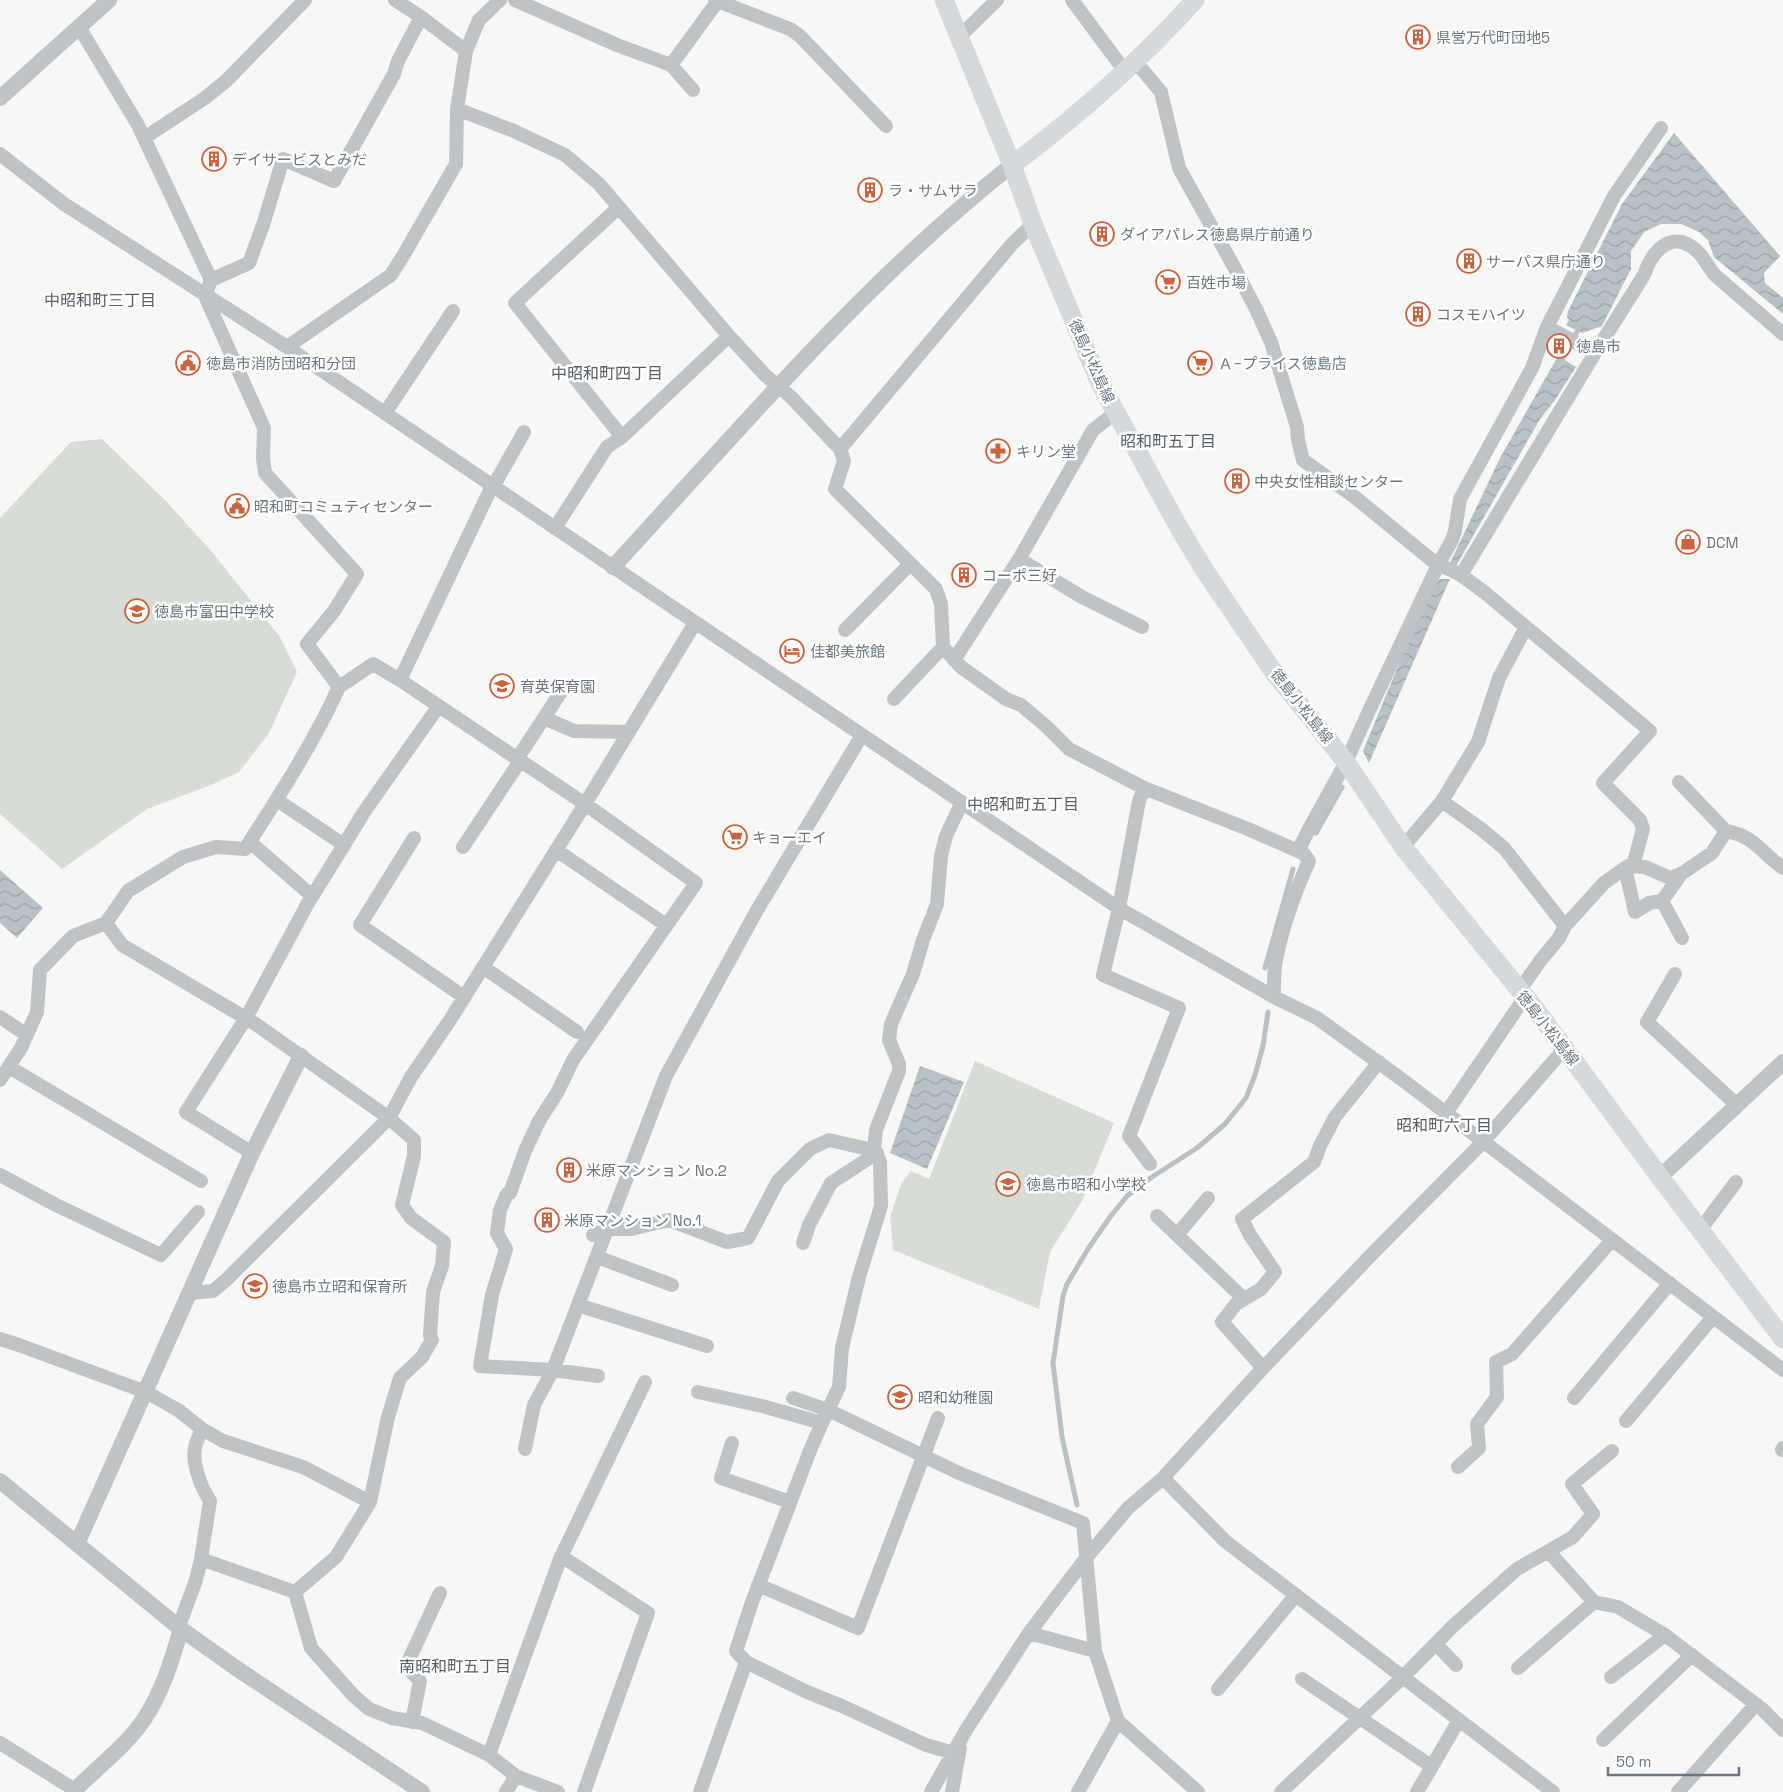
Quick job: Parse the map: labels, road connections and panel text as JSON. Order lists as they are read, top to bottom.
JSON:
{
  "streets": {
    "main road": ["徳島小松島線"]
  },
  "districts": [
    "中昭和町三丁目",
    "中昭和町四丁目",
    "昭和町五丁目",
    "中昭和町五丁目",
    "昭和町六丁目",
    "南昭和町五丁目"
  ],
  "places": {
    "building": [
      "県営万代町団地5",
      "デイサービスとみだ",
      "ラ・サムサラ",
      "ダイアパレス徳島県庁前通り",
      "サーパス県庁通り",
      "コスモハイツ",
      "徳島市",
      "中央女性相談センター",
      "コーポ三好",
      "米原マンション No.2",
      "米原マンション No.1"
    ],
    "supermarket": ["百姓市場", "Ａ−プライス徳島店", "キョーエイ"],
    "public building": ["徳島市消防団昭和分団", "昭和町コミュティセンター"],
    "pharmacy": ["キリン堂"],
    "shop": ["DCM"],
    "school or university": [
      "徳島市富田中学校",
      "育英保育園",
      "徳島市昭和小学校",
      "徳島市立昭和保育所",
      "昭和幼稚園"
    ],
    "hotel": ["佳都美旅館"]
  },
  "scale_bar": "50 m"
}
